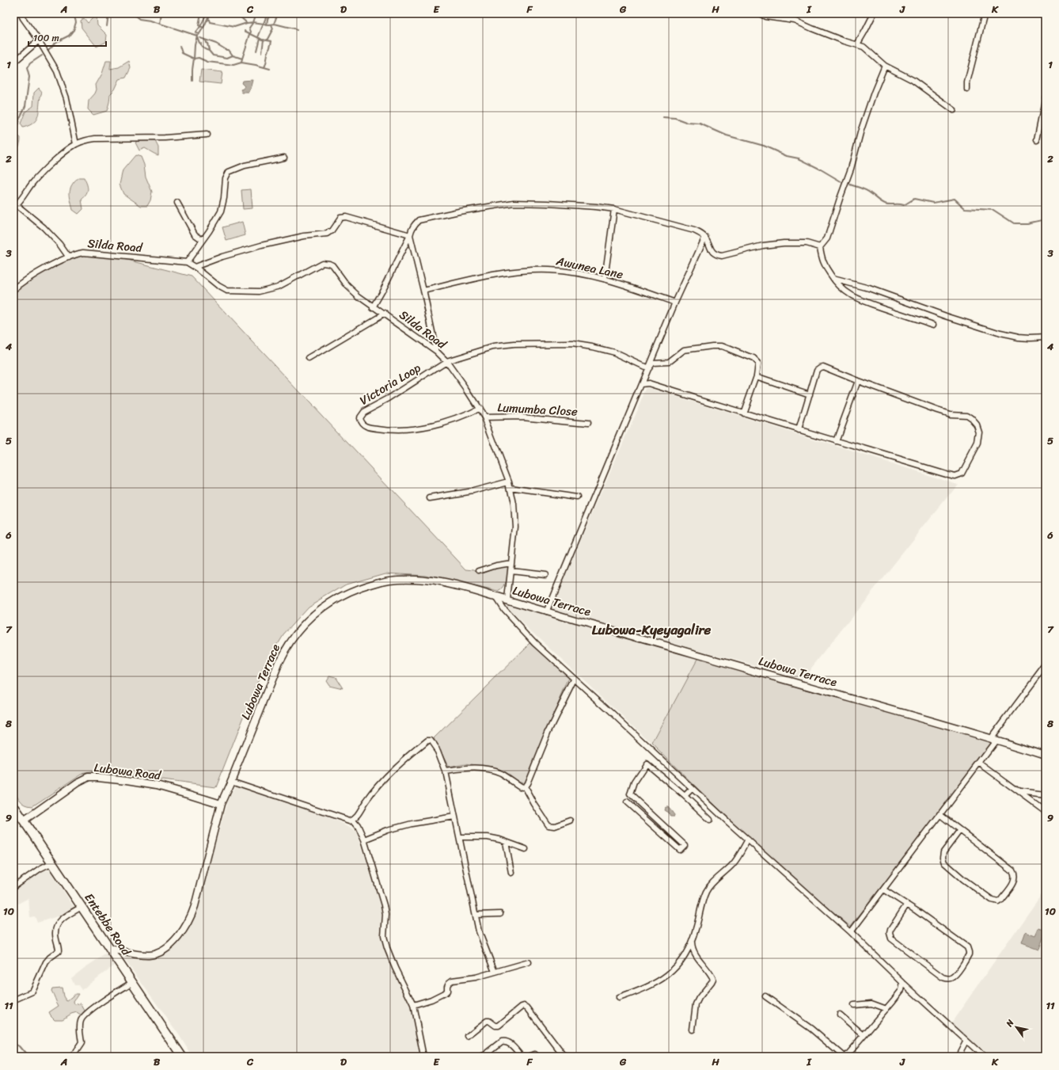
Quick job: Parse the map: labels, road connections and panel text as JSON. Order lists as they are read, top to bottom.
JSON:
{
  "streets": {
    "main road": ["Entebbe Road"],
    "street": [
      "Silda Road",
      "Awunea Lane",
      "Victoria Loop",
      "Lumumba Close",
      "Lubowa Terrace",
      "Lubowa Road"
    ]
  },
  "crossings": [
    ["Silda Road", "Victoria Loop"],
    ["Silda Road", "Lumumba Close"],
    ["Silda Road", "Lubowa Terrace"],
    ["Lubowa Terrace", "Lubowa Road"],
    ["Lubowa Terrace", "Entebbe Road"],
    ["Lubowa Road", "Entebbe Road"]
  ],
  "districts": ["Lubowa-Kyeyagalire"],
  "scale_bar": "100 m",
  "north": "top left",
  "grid": {
    "columns": [
      "A",
      "B",
      "C",
      "D",
      "E",
      "F",
      "G",
      "H",
      "I",
      "J",
      "K"
    ],
    "rows": [
      "1",
      "2",
      "3",
      "4",
      "5",
      "6",
      "7",
      "8",
      "9",
      "10",
      "11"
    ]
  }
}
